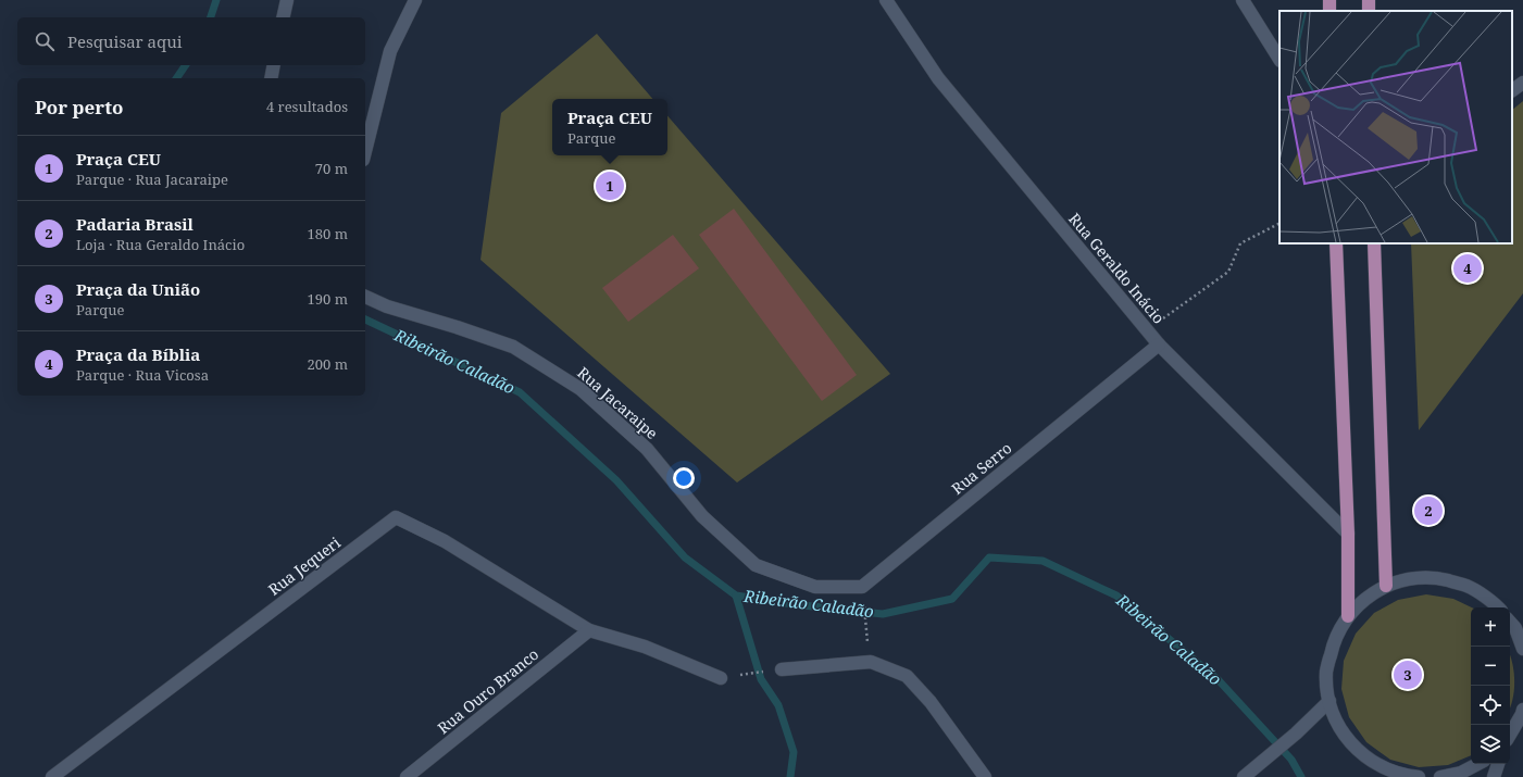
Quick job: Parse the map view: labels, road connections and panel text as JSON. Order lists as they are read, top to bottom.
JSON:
{
  "streets": {
    "street": [
      "Rua Geraldo Inácio",
      "Rua Jacaraipe",
      "Rua Serro",
      "Rua Jequeri",
      "Rua Ouro Branco"
    ]
  },
  "crossings": [
    ["Rua Geraldo Inácio", "Rua Serro"],
    ["Rua Jacaraipe", "Rua Serro"],
    ["Rua Jequeri", "Rua Ouro Branco"]
  ],
  "water": ["Ribeirão Caladão"],
  "page": {
    "search": "Pesquisar aqui",
    "heading": ["Por perto", "4 resultados"],
    "popup": ["Praça CEU", "Parque"],
    "list": [
      {
        "mark": "1",
        "name": "Praça CEU",
        "note": "Parque · Rua Jacaraipe",
        "value": "70 m"
      },
      {
        "mark": "2",
        "name": "Padaria Brasil",
        "note": "Loja · Rua Geraldo Inácio",
        "value": "180 m"
      },
      {
        "mark": "3",
        "name": "Praça da União",
        "note": "Parque",
        "value": "190 m"
      },
      {
        "mark": "4",
        "name": "Praça da Bíblia",
        "note": "Parque · Rua Vicosa",
        "value": "200 m"
      }
    ],
    "pins": [
      "1",
      "4",
      "2",
      "3"
    ],
    "map_buttons": ["+", "−"]
  }
}
